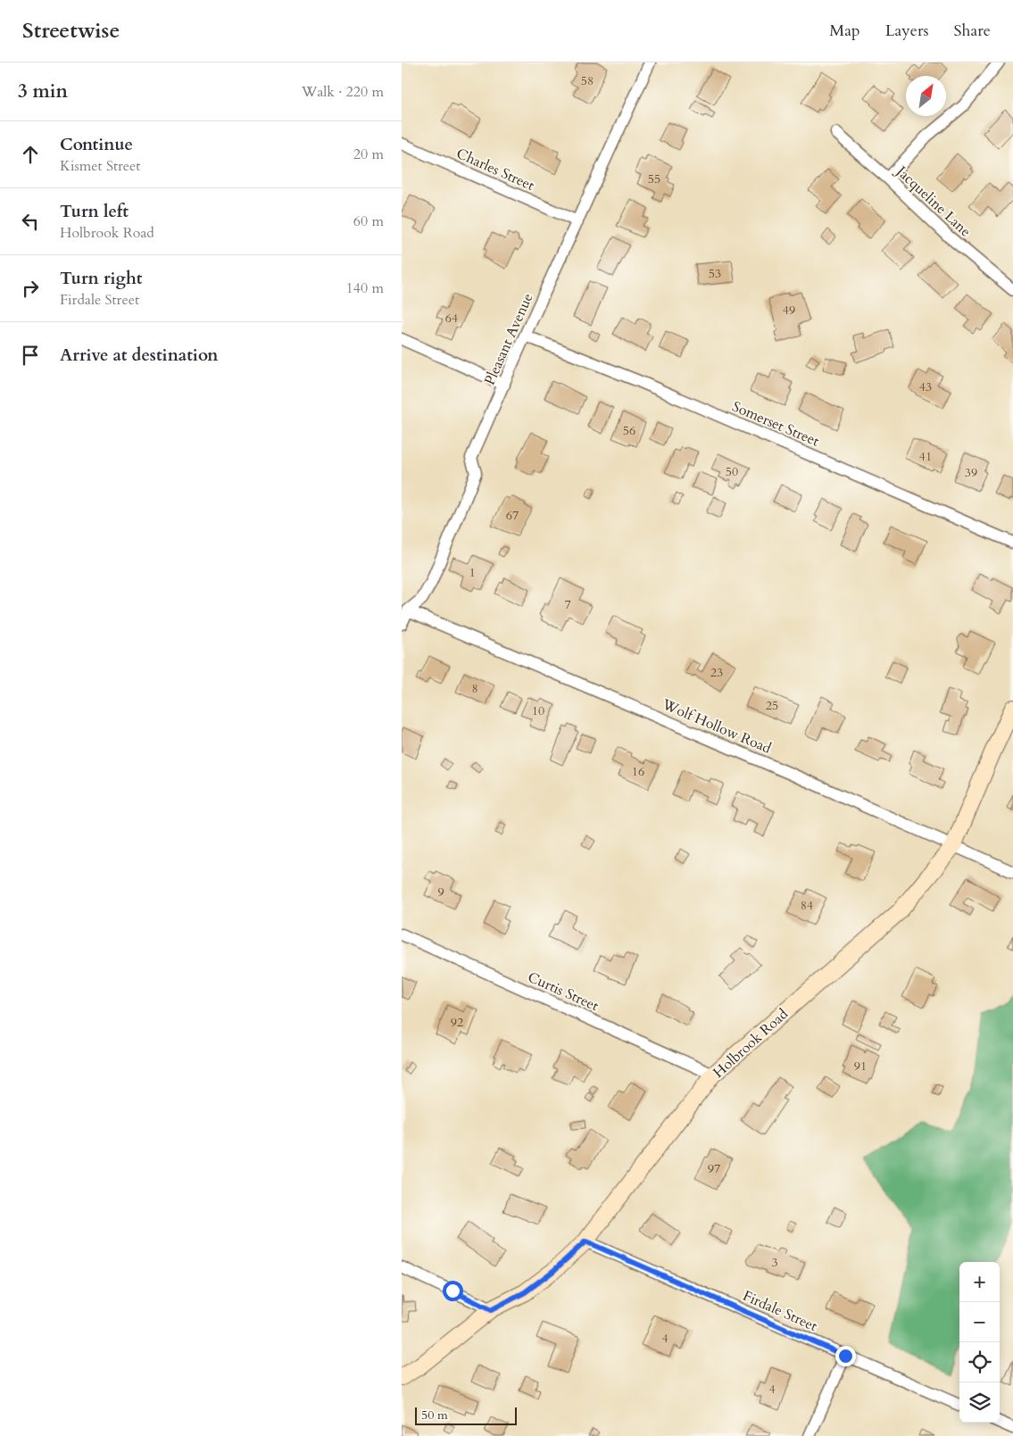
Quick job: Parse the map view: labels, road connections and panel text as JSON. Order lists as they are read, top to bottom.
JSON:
{
  "streets": {
    "street": [
      "Charles Street",
      "Jacqueline Lane",
      "Pleasant Avenue",
      "Somerset Street",
      "Wolf Hollow Road",
      "Curtis Street",
      "Holbrook Road",
      "Firdale Street"
    ]
  },
  "crossings": [
    ["Charles Street", "Pleasant Avenue"],
    ["Pleasant Avenue", "Somerset Street"],
    ["Pleasant Avenue", "Wolf Hollow Road"],
    ["Wolf Hollow Road", "Holbrook Road"],
    ["Curtis Street", "Holbrook Road"],
    ["Holbrook Road", "Firdale Street"]
  ],
  "house_numbers": [
    "58",
    "55",
    "53",
    "49",
    "64",
    "43",
    "56",
    "41",
    "50",
    "39",
    "67",
    "1",
    "7",
    "23",
    "8",
    "25",
    "10",
    "16",
    "9",
    "84",
    "92",
    "91",
    "97",
    "3",
    "4",
    "4"
  ],
  "scale_bar": "50 m",
  "north": "top right",
  "page": {
    "header": "Streetwise",
    "nav": ["Map", "Layers", "Share"],
    "heading": ["3 min", "Walk · 220 m"],
    "list": [
      ["Continue", "Kismet Street", "20 m"],
      ["Turn left", "Holbrook Road", "60 m"],
      ["Turn right", "Firdale Street", "140 m"],
      "Arrive at destination"
    ],
    "map_buttons": ["+", "−"],
    "scale": "50 m"
  }
}
